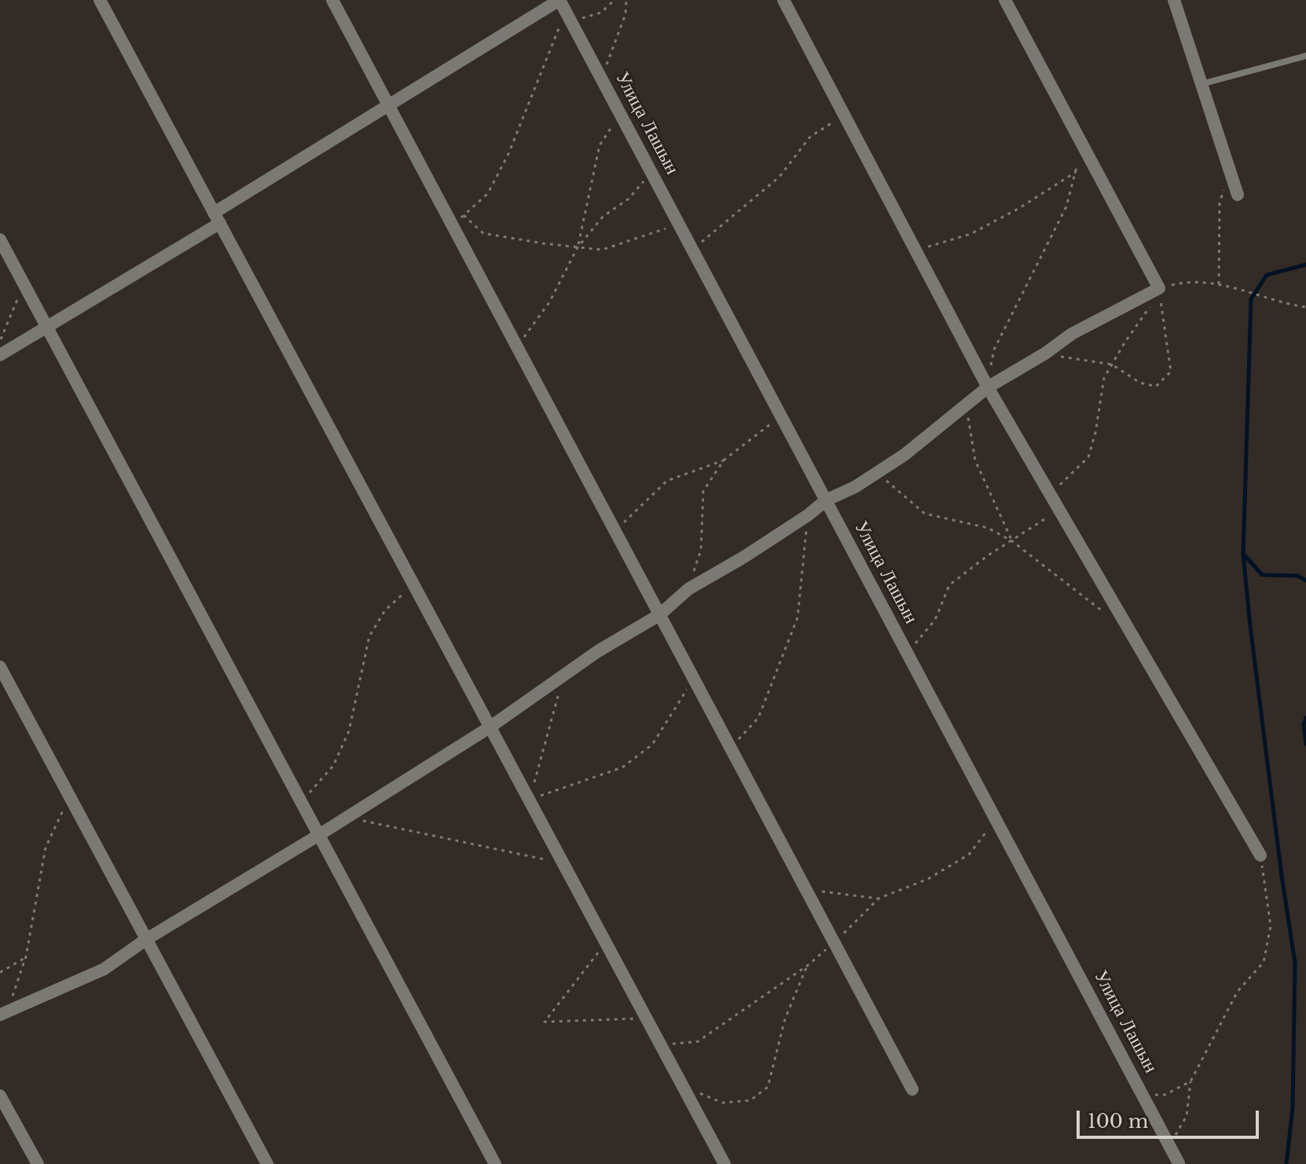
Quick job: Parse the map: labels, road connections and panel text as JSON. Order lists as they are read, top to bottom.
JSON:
{
  "streets": {
    "street": ["Улица Лашын"]
  },
  "scale_bar": "100 m"
}
